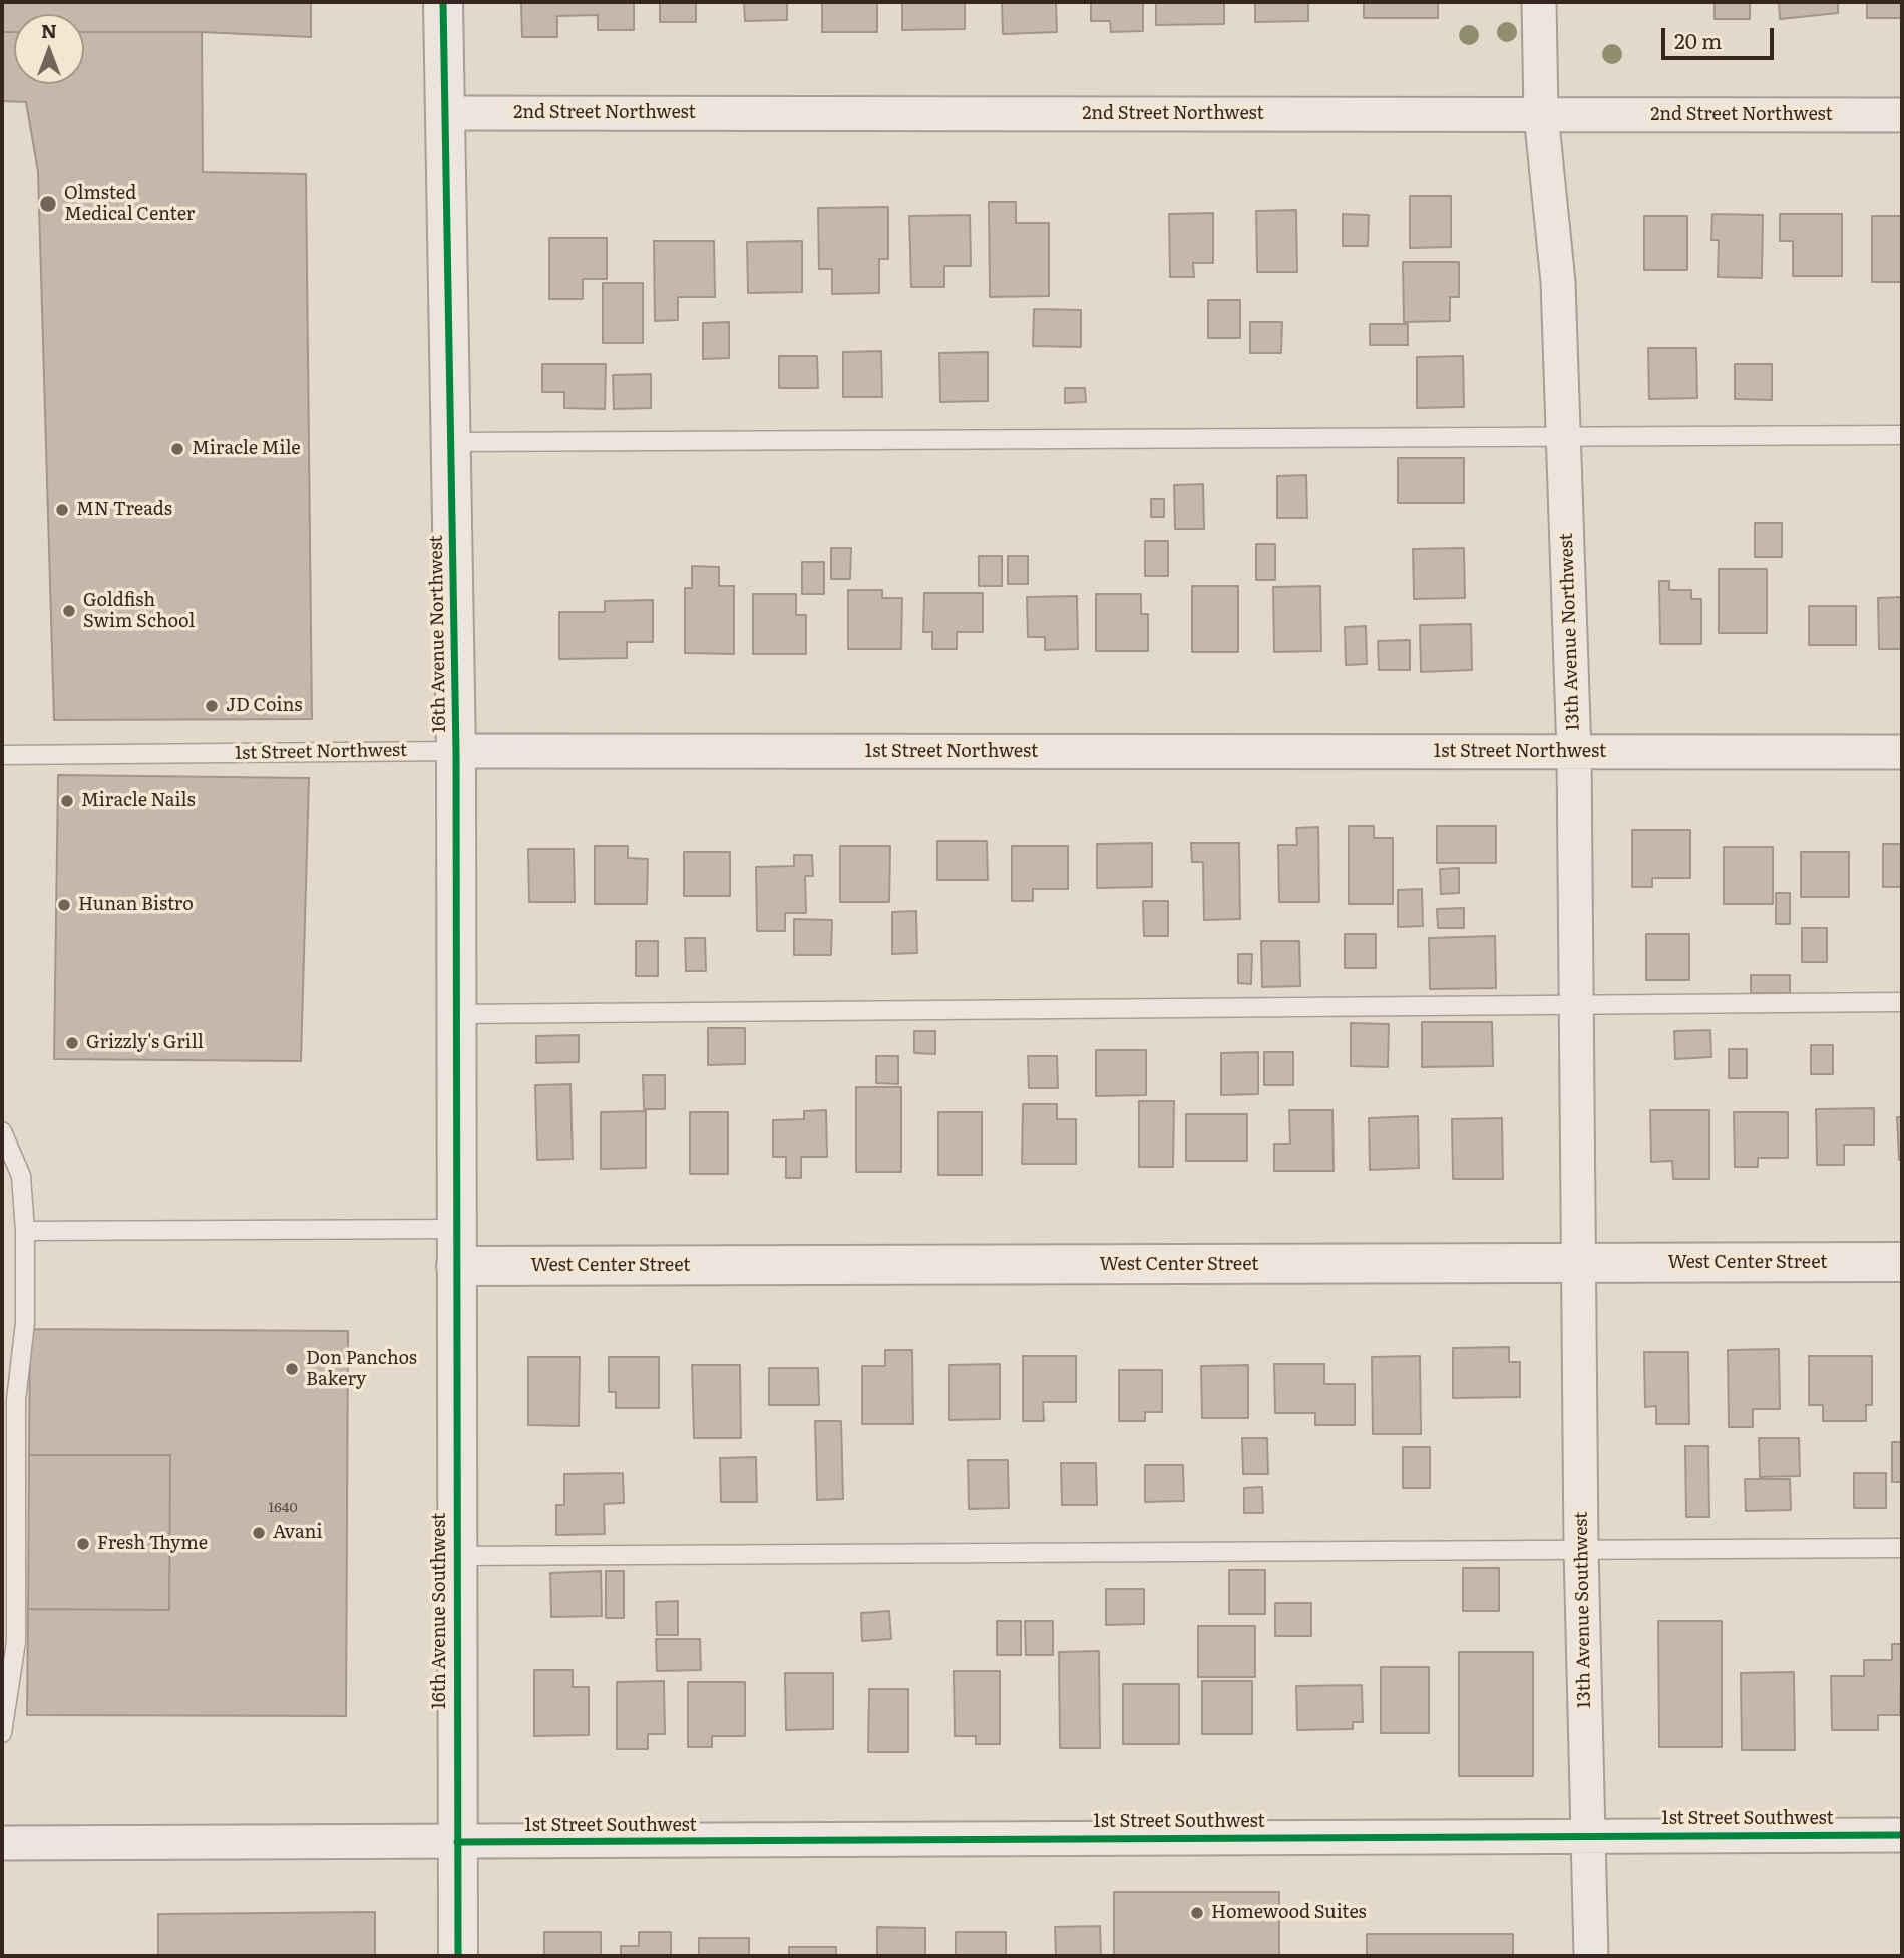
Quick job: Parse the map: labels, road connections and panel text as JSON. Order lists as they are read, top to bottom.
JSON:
{
  "streets": {
    "street": [
      "2nd Street Northwest",
      "13th Avenue Northwest",
      "16th Avenue Northwest",
      "1st Street Northwest",
      "West Center Street",
      "13th Avenue Southwest",
      "16th Avenue Southwest",
      "1st Street Southwest"
    ]
  },
  "crossings": [
    ["2nd Street Northwest", "13th Avenue Northwest"],
    ["2nd Street Northwest", "16th Avenue Northwest"],
    ["13th Avenue Northwest", "1st Street Northwest"],
    ["13th Avenue Northwest", "West Center Street"],
    ["13th Avenue Northwest", "13th Avenue Southwest"],
    ["16th Avenue Northwest", "1st Street Northwest"],
    ["16th Avenue Northwest", "West Center Street"],
    ["16th Avenue Northwest", "16th Avenue Southwest"],
    ["West Center Street", "13th Avenue Southwest"],
    ["West Center Street", "16th Avenue Southwest"],
    ["13th Avenue Southwest", "1st Street Southwest"],
    ["16th Avenue Southwest", "1st Street Southwest"]
  ],
  "places": [
    "Olmsted Medical Center",
    "Miracle Mile",
    "MN Treads",
    "Goldfish Swim School",
    "JD Coins",
    "Miracle Nails",
    "Hunan Bistro",
    "Grizzly's Grill",
    "Don Panchos Bakery",
    "Avani",
    "Fresh Thyme",
    "Homewood Suites"
  ],
  "house_numbers": ["1640"],
  "scale_bar": "20 m",
  "north": "top"
}
